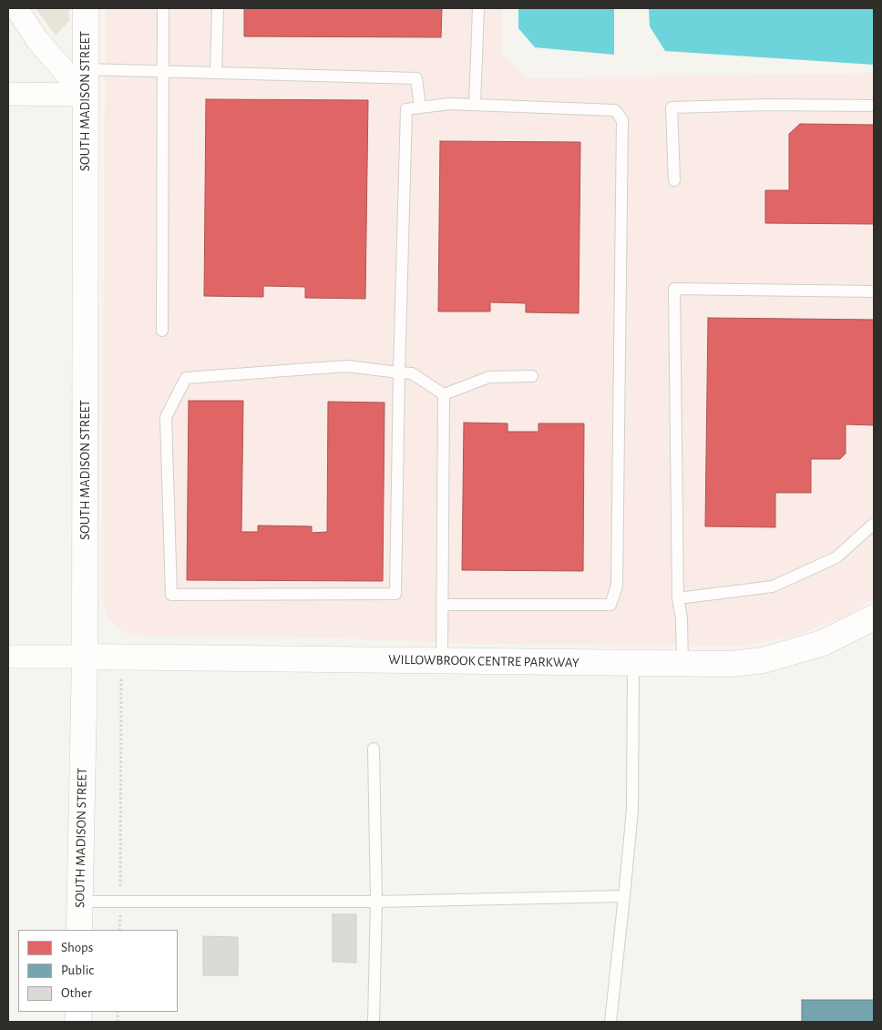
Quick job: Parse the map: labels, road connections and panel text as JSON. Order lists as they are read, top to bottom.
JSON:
{
  "streets": {
    "street": ["SOUTH MADISON STREET", "WILLOWBROOK CENTRE PARKWAY"]
  },
  "crossings": [
    ["SOUTH MADISON STREET", "WILLOWBROOK CENTRE PARKWAY"]
  ],
  "legend": ["Shops", "Public", "Other"]
}
